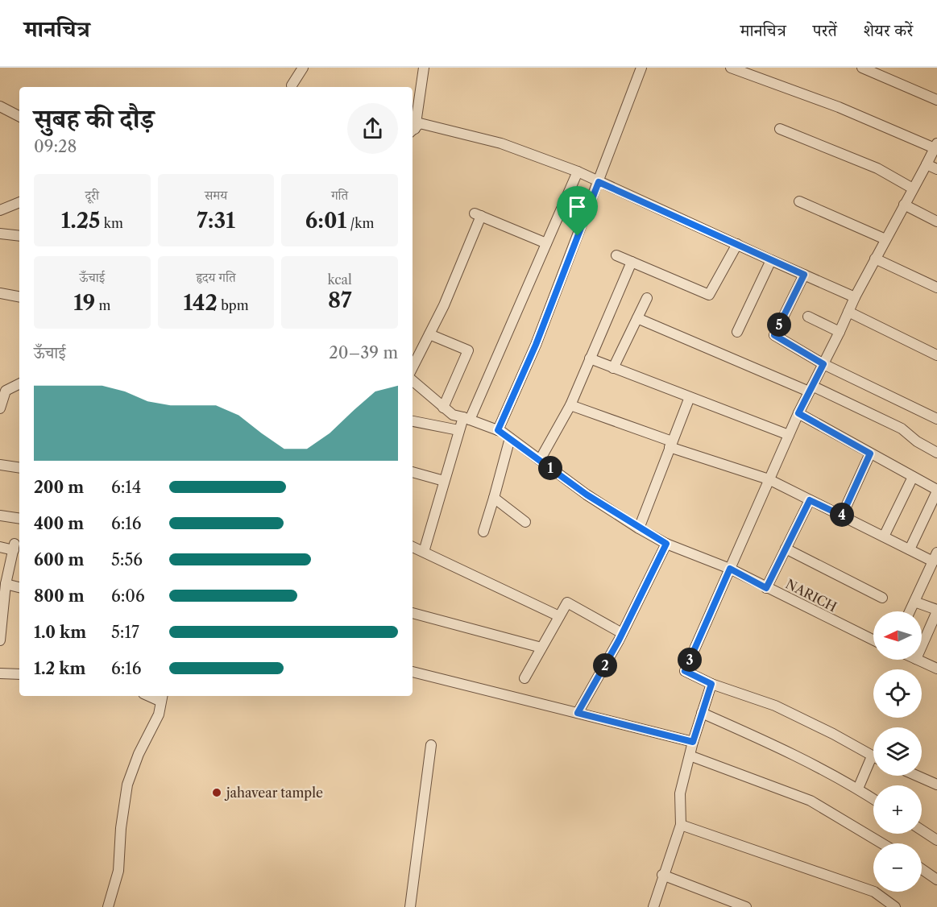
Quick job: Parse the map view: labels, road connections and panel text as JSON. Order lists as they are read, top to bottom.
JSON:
{
  "streets": {
    "street": ["NARICH"]
  },
  "places": ["jahavear tample"],
  "north": "left",
  "page": {
    "header": "मानचित्र",
    "nav": ["मानचित्र", "परतें", "शेयर करें"],
    "heading": ["सुबह की दौड़", "09:28"],
    "stats": [
      ["दूरी", "1.25 km"],
      ["समय", "7:31"],
      ["गति", "6:01 /km"],
      ["ऊँचाई", "19 m"],
      ["हृदय गति", "142 bpm"],
      ["kcal", "87"]
    ],
    "pins": [
      "5",
      "1",
      "4",
      "3",
      "2"
    ],
    "chart": ["ऊँचाई", "20–39 m"],
    "list": [
      {
        "name": "200 m",
        "note": "6:14"
      },
      {
        "name": "400 m",
        "note": "6:16"
      },
      {
        "name": "600 m",
        "note": "5:56"
      },
      {
        "name": "800 m",
        "note": "6:06"
      },
      {
        "name": "1.0 km",
        "note": "5:17"
      },
      {
        "name": "1.2 km",
        "note": "6:16"
      }
    ],
    "map_buttons": ["+", "−"]
  }
}
